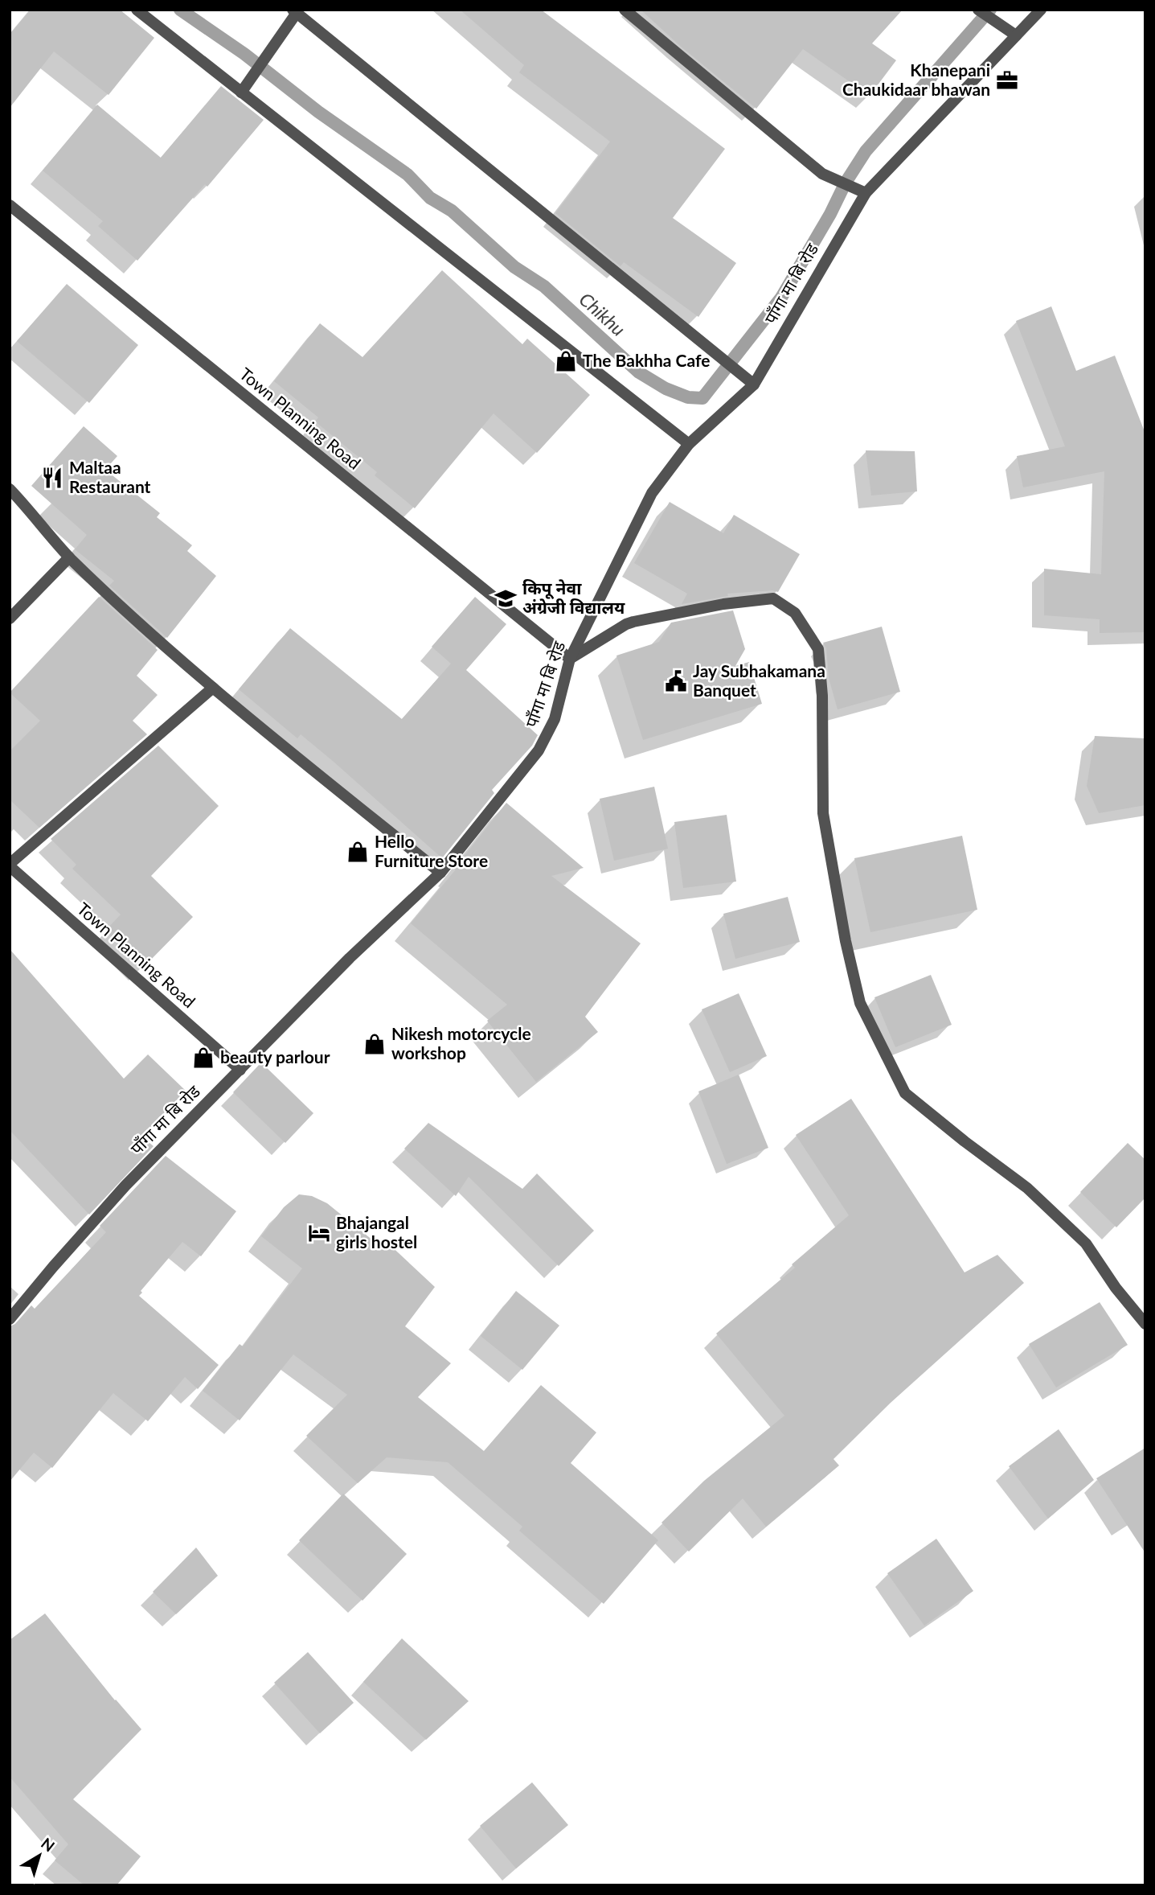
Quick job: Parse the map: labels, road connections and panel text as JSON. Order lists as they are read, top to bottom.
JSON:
{
  "streets": {
    "street": ["पाँगा मा बि रोड", "Town Planning Road"]
  },
  "crossings": [
    ["पाँगा मा बि रोड", "Town Planning Road"]
  ],
  "water": ["Chikhu"],
  "places": {
    "office": ["Khanepani Chaukidaar bhawan"],
    "shop": [
      "The Bakhha Cafe",
      "Hello Furniture Store",
      "Nikesh motorcycle workshop",
      "beauty parlour"
    ],
    "restaurant": ["Maltaa Restaurant"],
    "school or university": ["किपू नेवा अंग्रेजी विद्यालय"],
    "public building": ["Jay Subhakamana Banquet"],
    "hotel": ["Bhajangal girls hostel"]
  },
  "north": "top right"
}
